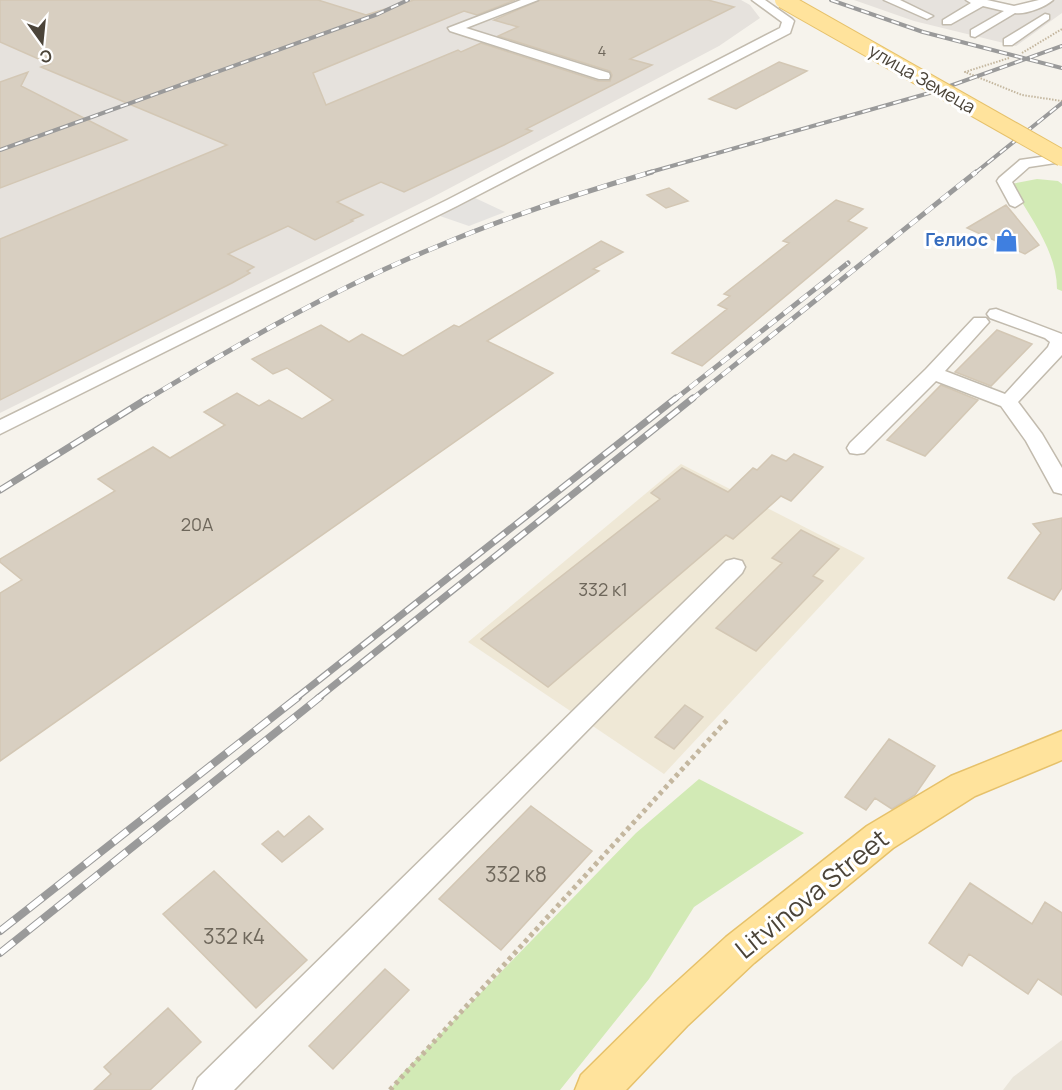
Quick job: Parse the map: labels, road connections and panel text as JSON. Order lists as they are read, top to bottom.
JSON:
{
  "streets": {
    "main road": ["улица Земеца", "Litvinova Street"]
  },
  "places": {
    "shop": ["Гелиос"]
  },
  "house_numbers": [
    "4",
    "20А",
    "332 к1",
    "332 к8",
    "332 к4"
  ],
  "north": "bottom"
}
